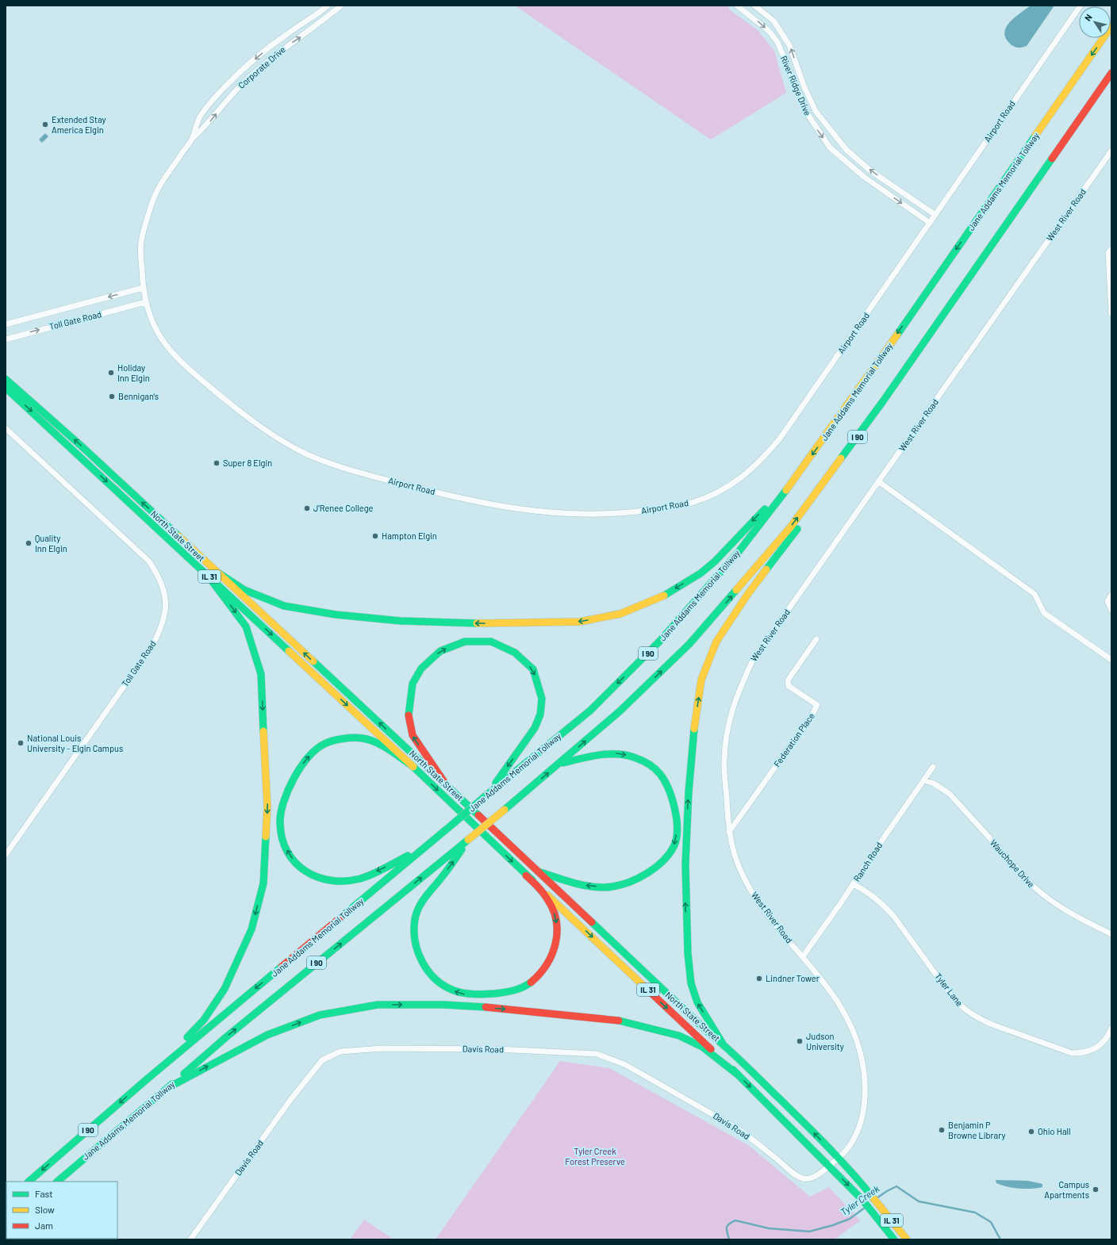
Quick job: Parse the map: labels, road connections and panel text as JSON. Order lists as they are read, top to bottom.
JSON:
{
  "streets": {
    "main road": [
      "Jane Addams Memorial Tollway",
      "I 90",
      "North State Street",
      "IL 31"
    ],
    "street": [
      "Corporate Drive",
      "River Ridge Drive",
      "Airport Road",
      "West River Road",
      "Toll Gate Road",
      "Federation Place",
      "Ranch Road",
      "Wauchope Drive",
      "Tyler Lane",
      "Davis Road"
    ]
  },
  "crossings": [
    ["Corporate Drive", "Airport Road"],
    ["Corporate Drive", "Toll Gate Road"],
    ["River Ridge Drive", "Airport Road"],
    ["Airport Road", "Toll Gate Road"],
    ["West River Road", "North State Street"],
    ["West River Road", "Federation Place"],
    ["West River Road", "Ranch Road"],
    ["West River Road", "Davis Road"],
    ["North State Street", "Davis Road"],
    ["Ranch Road", "Wauchope Drive"],
    ["Ranch Road", "Tyler Lane"]
  ],
  "water": ["Tyler Creek"],
  "parks": ["Tyler Creek Forest Preserve"],
  "places": [
    "Extended Stay America Elgin",
    "Holiday Inn Elgin",
    "Bennigan's",
    "Super 8 Elgin",
    "J'Renee College",
    "Hampton Elgin",
    "Quality Inn Elgin",
    "National Louis University - Elgin Campus",
    "Lindner Tower",
    "Judson University",
    "Benjamin P Browne Library",
    "Ohio Hall",
    "Campus Apartments"
  ],
  "legend": ["Fast", "Slow", "Jam"],
  "north": "top left"
}
